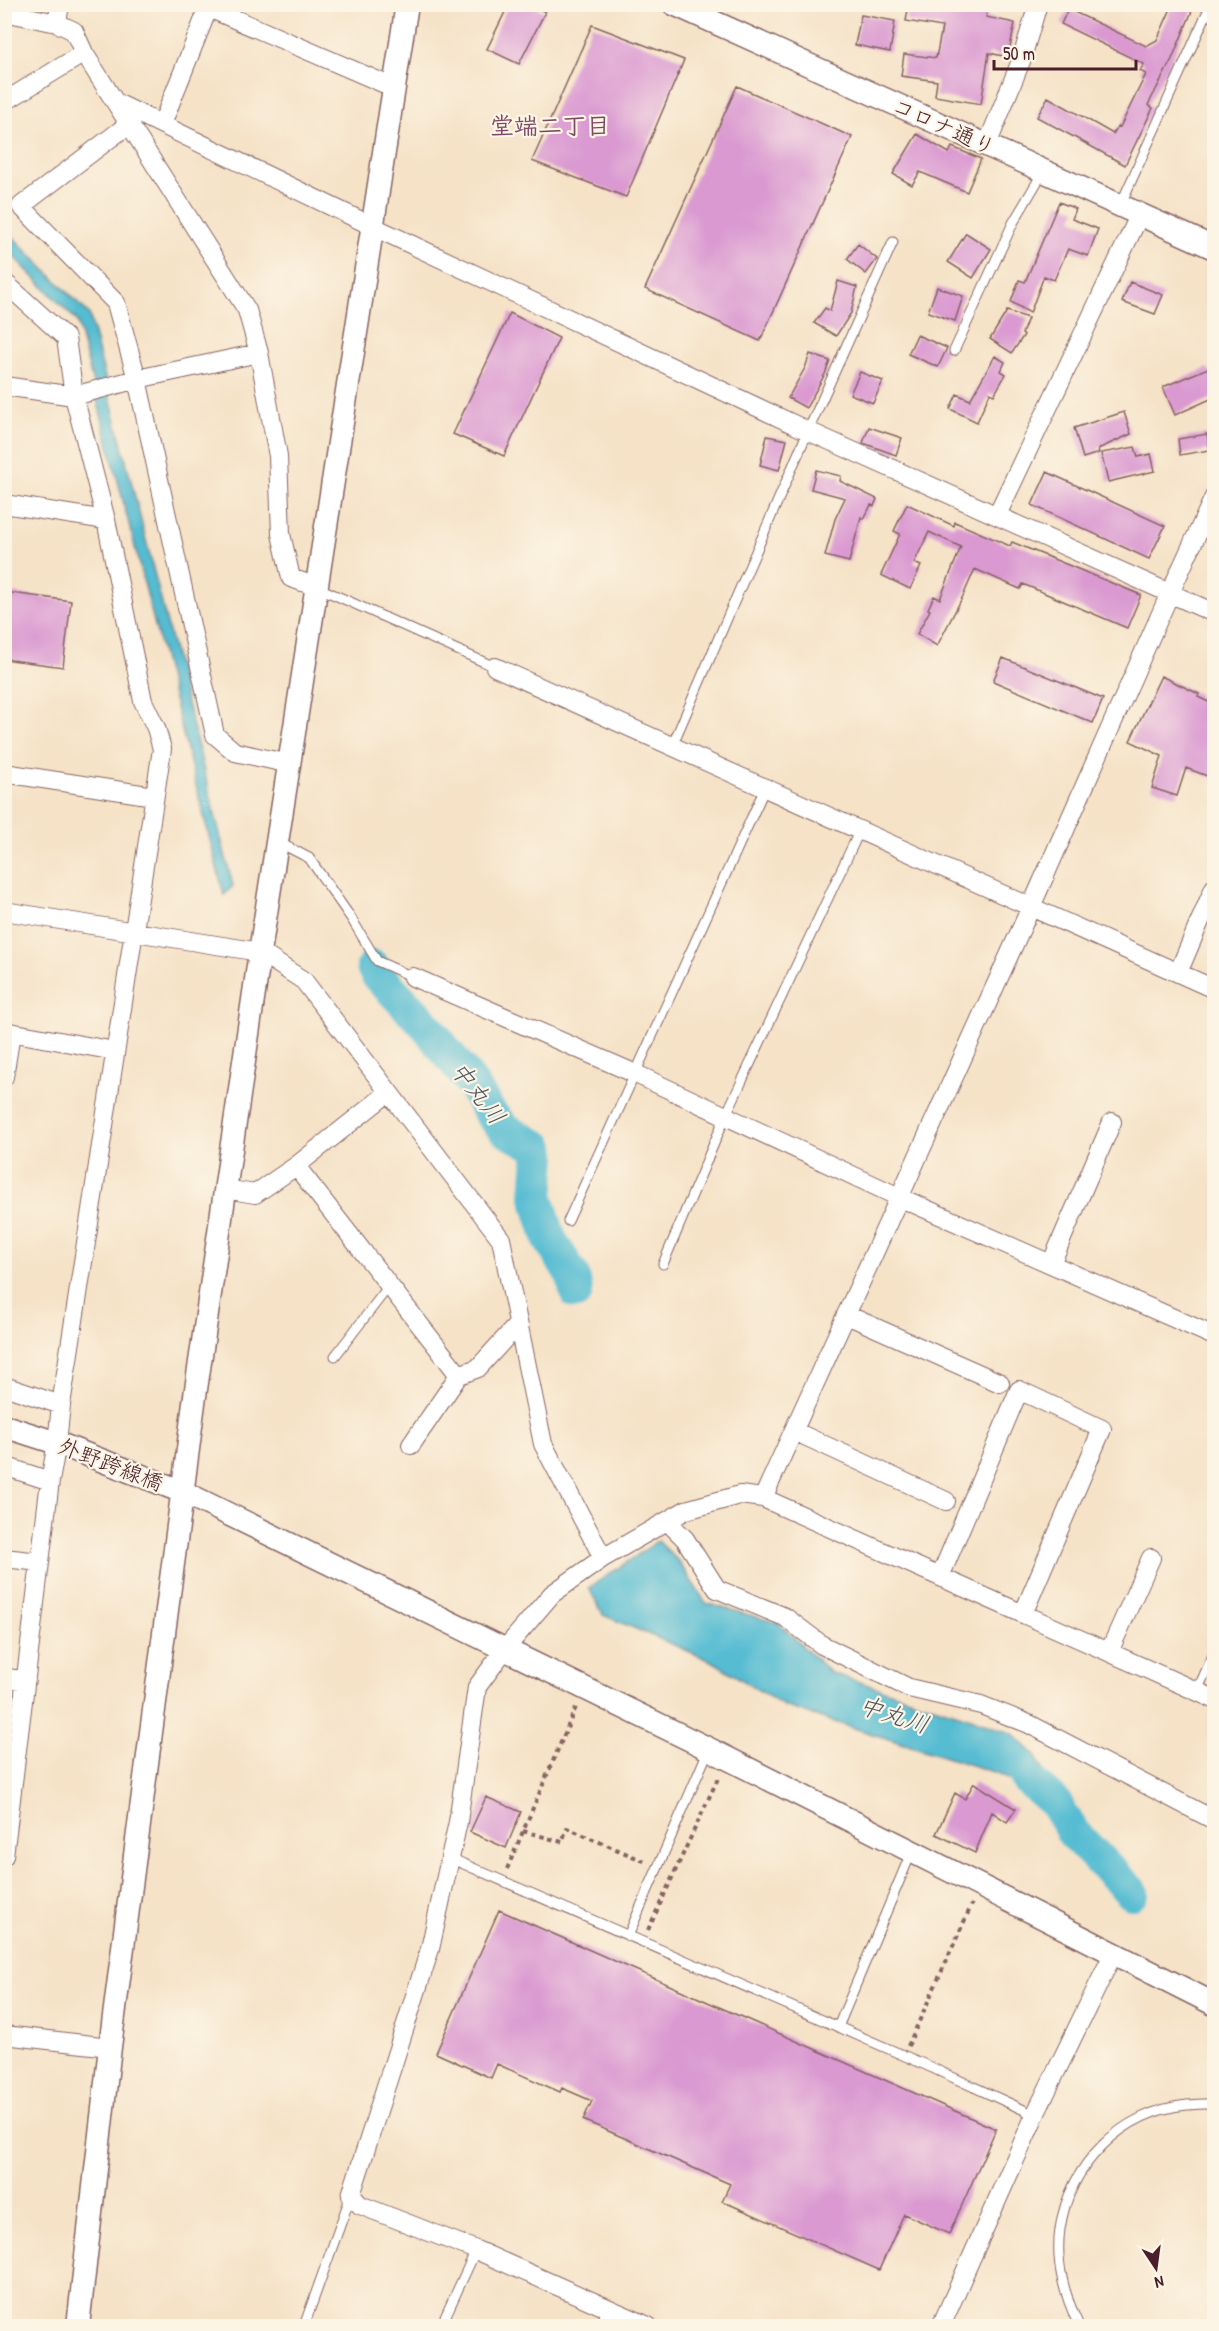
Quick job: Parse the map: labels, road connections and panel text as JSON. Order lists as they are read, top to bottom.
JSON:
{
  "streets": {
    "street": ["コロナ通り", "外野跨線橋"]
  },
  "districts": ["堂端二丁目"],
  "water": ["中丸川"],
  "scale_bar": "50 m",
  "north": "bottom"
}
